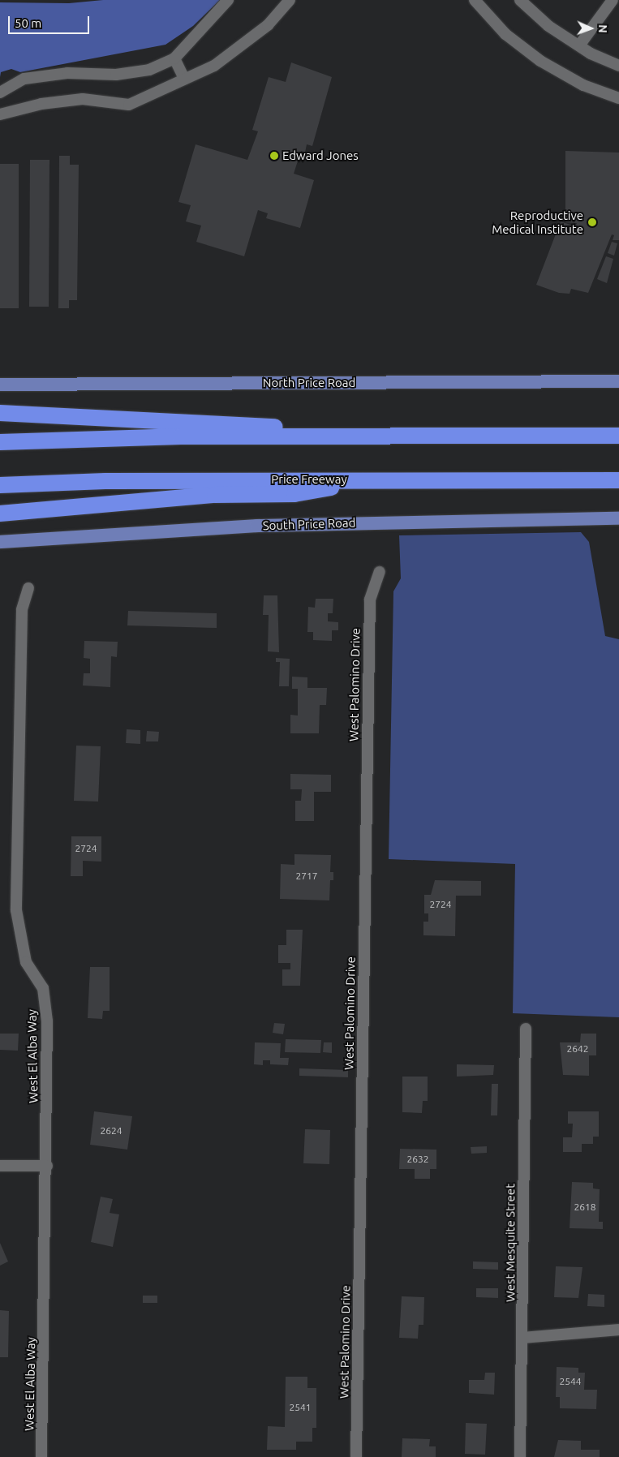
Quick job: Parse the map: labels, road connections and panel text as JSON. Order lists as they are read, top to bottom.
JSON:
{
  "streets": {
    "highway": ["Price Freeway"],
    "main road": ["North Price Road", "South Price Road"],
    "street": ["West Palomino Drive", "West El Alba Way", "West Mesquite Street"]
  },
  "places": ["Edward Jones", "Reproductive Medical Institute"],
  "house_numbers": [
    "2724",
    "2717",
    "2724",
    "2642",
    "2624",
    "2632",
    "2618",
    "2544",
    "2541"
  ],
  "scale_bar": "50 m",
  "north": "right"
}
